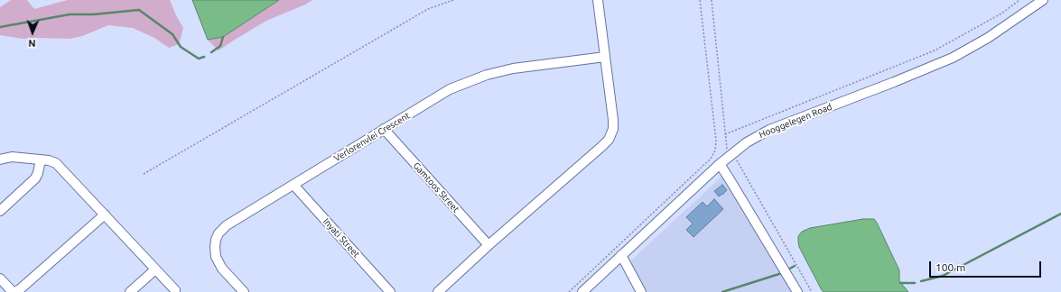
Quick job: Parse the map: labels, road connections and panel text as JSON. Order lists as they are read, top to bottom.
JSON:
{
  "streets": {
    "street": [
      "Hooggelegen Road",
      "Verlorenvlei Crescent",
      "Gamtoos Street",
      "Inyati Street"
    ]
  },
  "crossings": [
    ["Verlorenvlei Crescent", "Gamtoos Street"],
    ["Verlorenvlei Crescent", "Inyati Street"]
  ],
  "scale_bar": "100 m",
  "north": "bottom"
}
